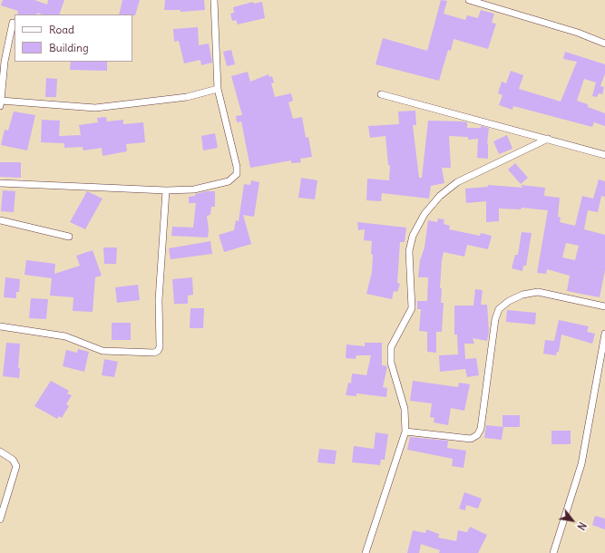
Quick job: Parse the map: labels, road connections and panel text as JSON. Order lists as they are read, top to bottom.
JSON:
{
  "legend": ["Road", "Building"],
  "north": "bottom right"
}
